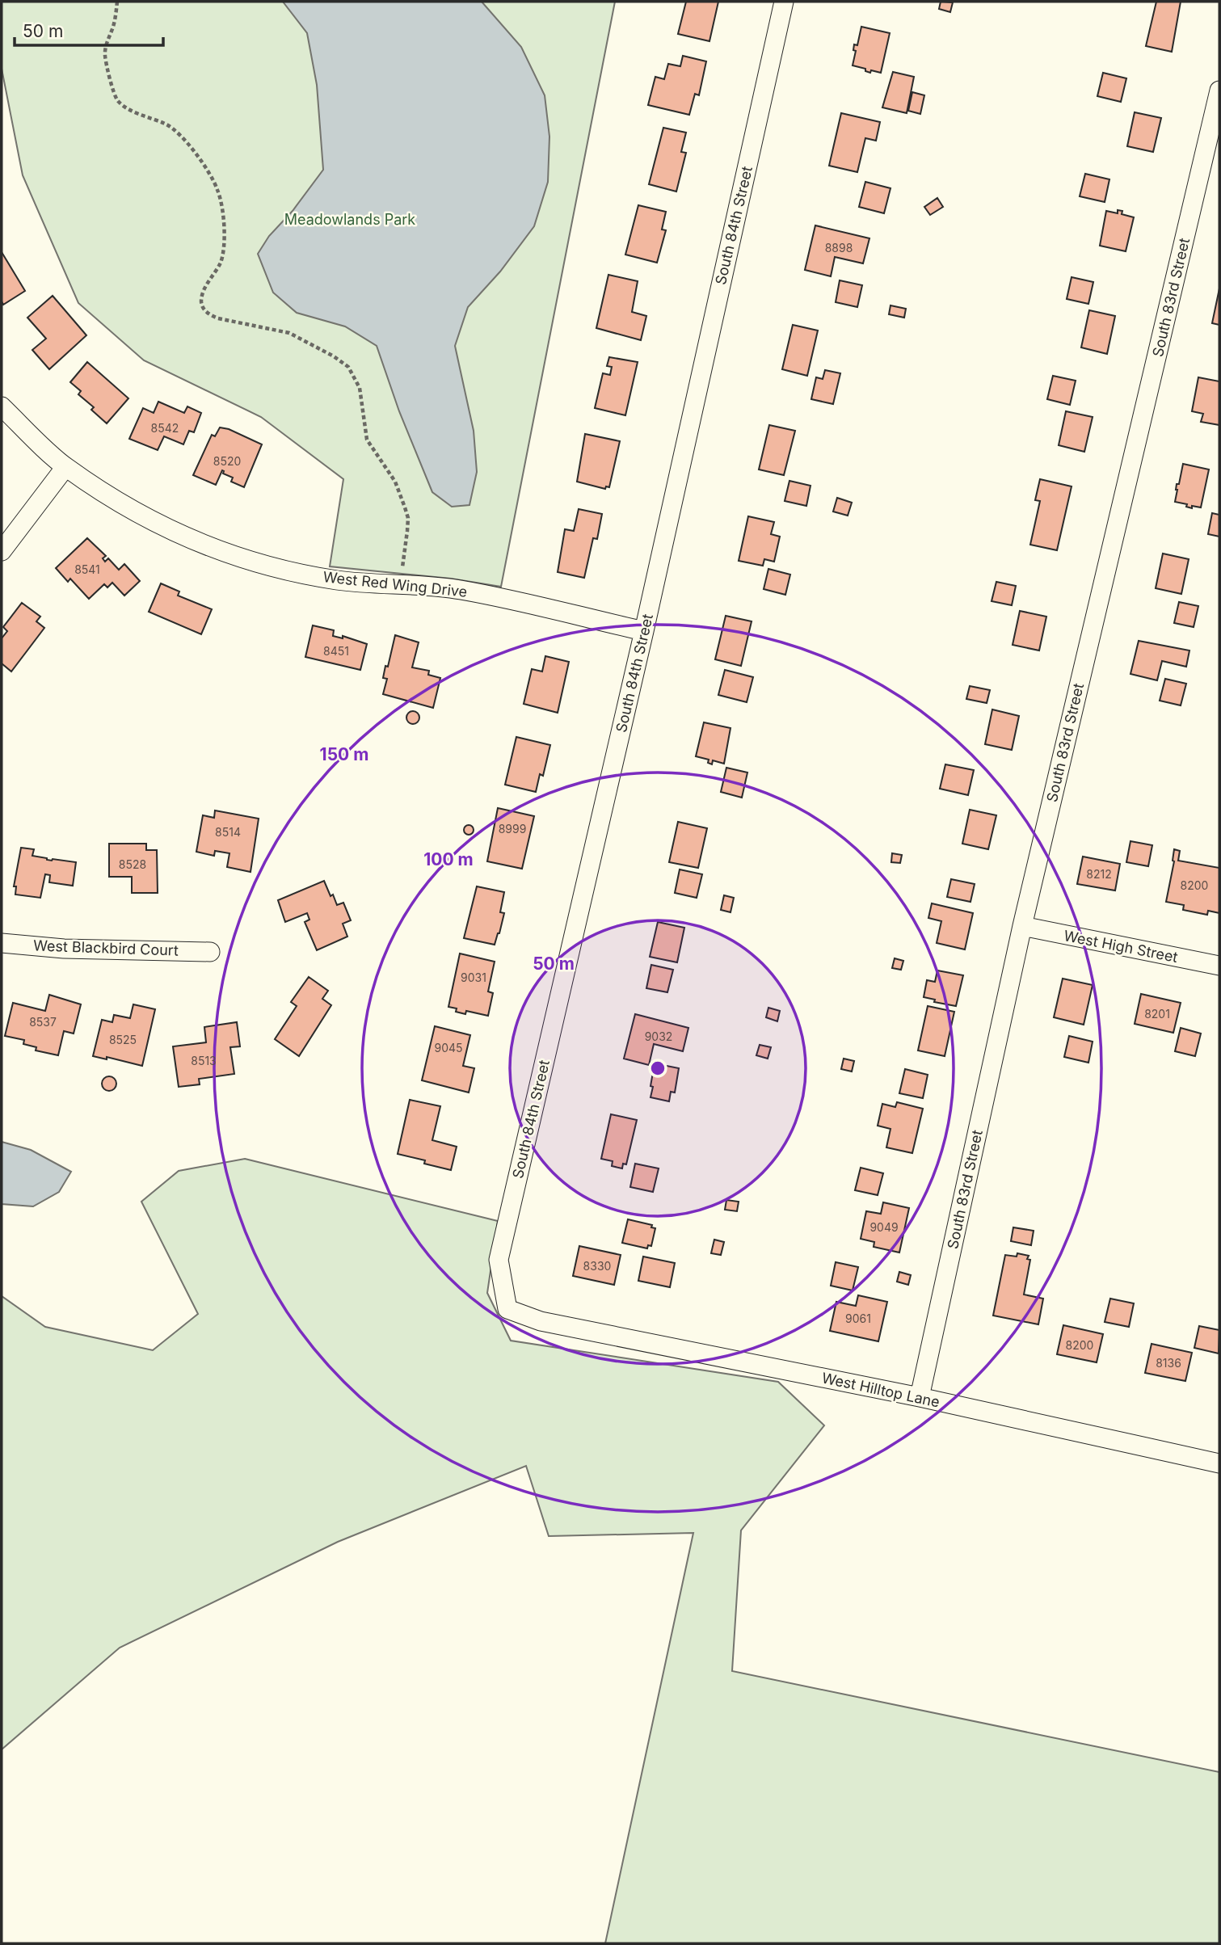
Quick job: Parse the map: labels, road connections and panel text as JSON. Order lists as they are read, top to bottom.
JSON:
{
  "streets": {
    "street": [
      "South 84th Street",
      "South 83rd Street",
      "West Red Wing Drive",
      "West High Street",
      "West Blackbird Court",
      "West Hilltop Lane"
    ]
  },
  "crossings": [
    ["South 84th Street", "West Red Wing Drive"],
    ["South 84th Street", "West Hilltop Lane"],
    ["South 83rd Street", "West High Street"],
    ["South 83rd Street", "West Hilltop Lane"]
  ],
  "parks": ["Meadowlands Park"],
  "house_numbers": [
    "8898",
    "8542",
    "8520",
    "8541",
    "8451",
    "8999",
    "8514",
    "8528",
    "8212",
    "8200",
    "9031",
    "8201",
    "8537",
    "9032",
    "8525",
    "9045",
    "8513",
    "9049",
    "8330",
    "9061",
    "8200",
    "8136"
  ],
  "scale_bar": "50 m",
  "rings": ["150 m", "100 m", "50 m"]
}
